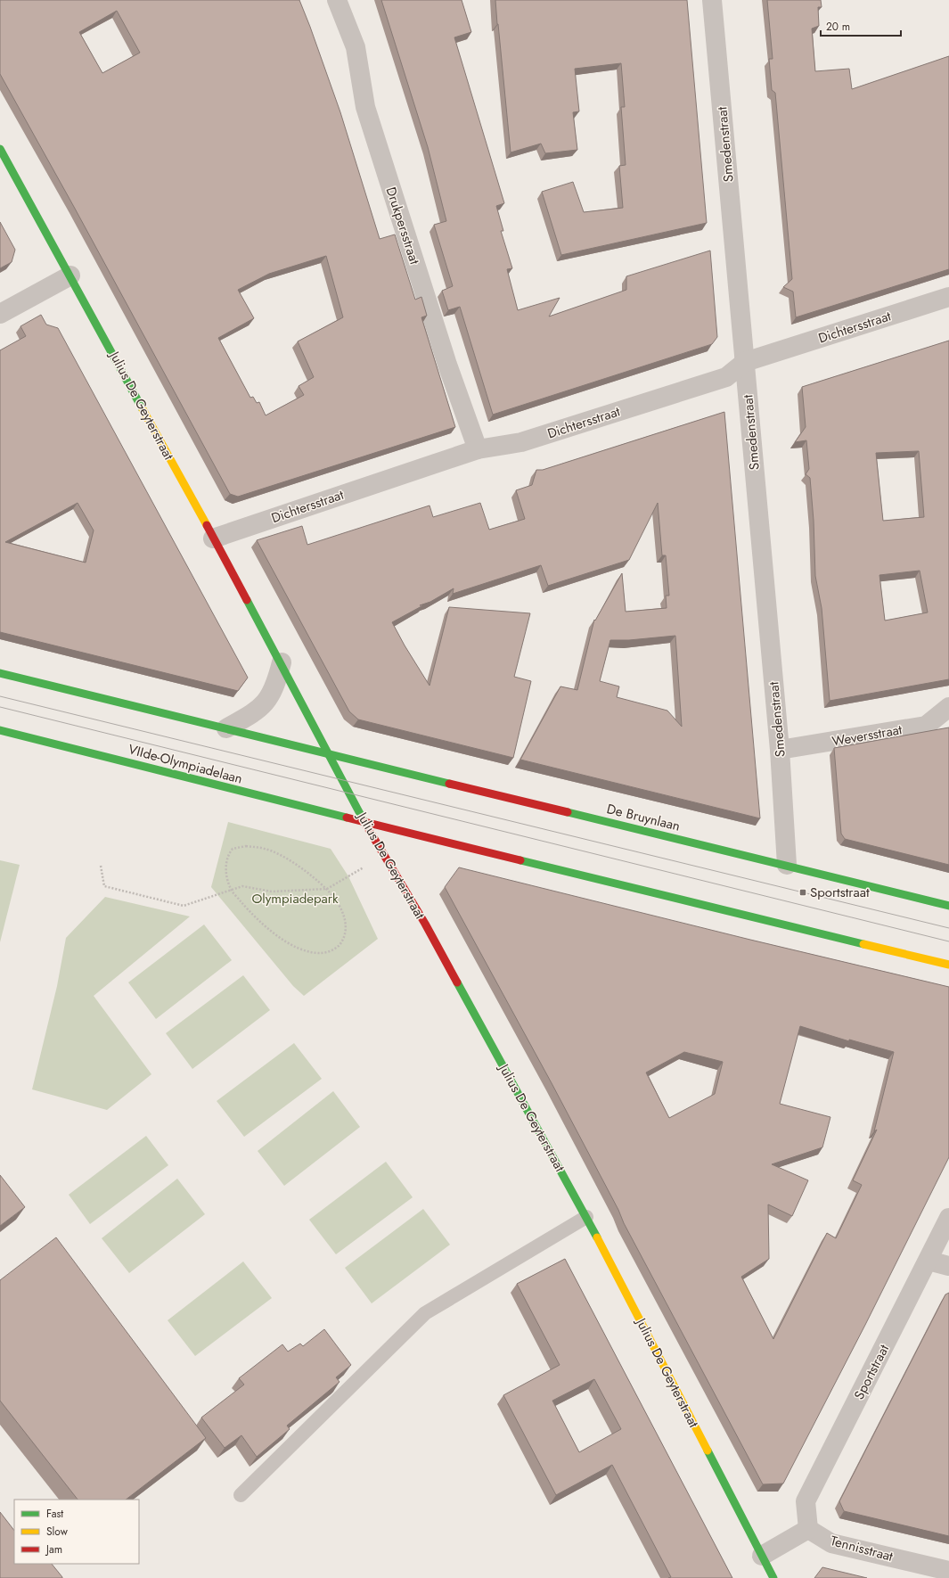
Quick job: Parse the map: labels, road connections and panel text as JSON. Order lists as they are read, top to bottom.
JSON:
{
  "streets": {
    "main road": ["Julius De Geyterstraat", "VIIde-Olympiadelaan", "De Bruynlaan"],
    "street": [
      "Smedenstraat",
      "Drukpersstraat",
      "Dichtersstraat",
      "Weversstraat",
      "Sportstraat",
      "Tennisstraat"
    ]
  },
  "crossings": [
    ["Smedenstraat", "Dichtersstraat"],
    ["Smedenstraat", "Weversstraat"],
    ["Smedenstraat", "De Bruynlaan"],
    ["Drukpersstraat", "Dichtersstraat"],
    ["Dichtersstraat", "Julius De Geyterstraat"],
    ["Julius De Geyterstraat", "VIIde-Olympiadelaan"],
    ["Julius De Geyterstraat", "De Bruynlaan"],
    ["Sportstraat", "Tennisstraat"]
  ],
  "parks": ["Olympiadepark"],
  "places": {
    "transit": ["Sportstraat"]
  },
  "legend": ["Fast", "Slow", "Jam"],
  "scale_bar": "20 m"
}
